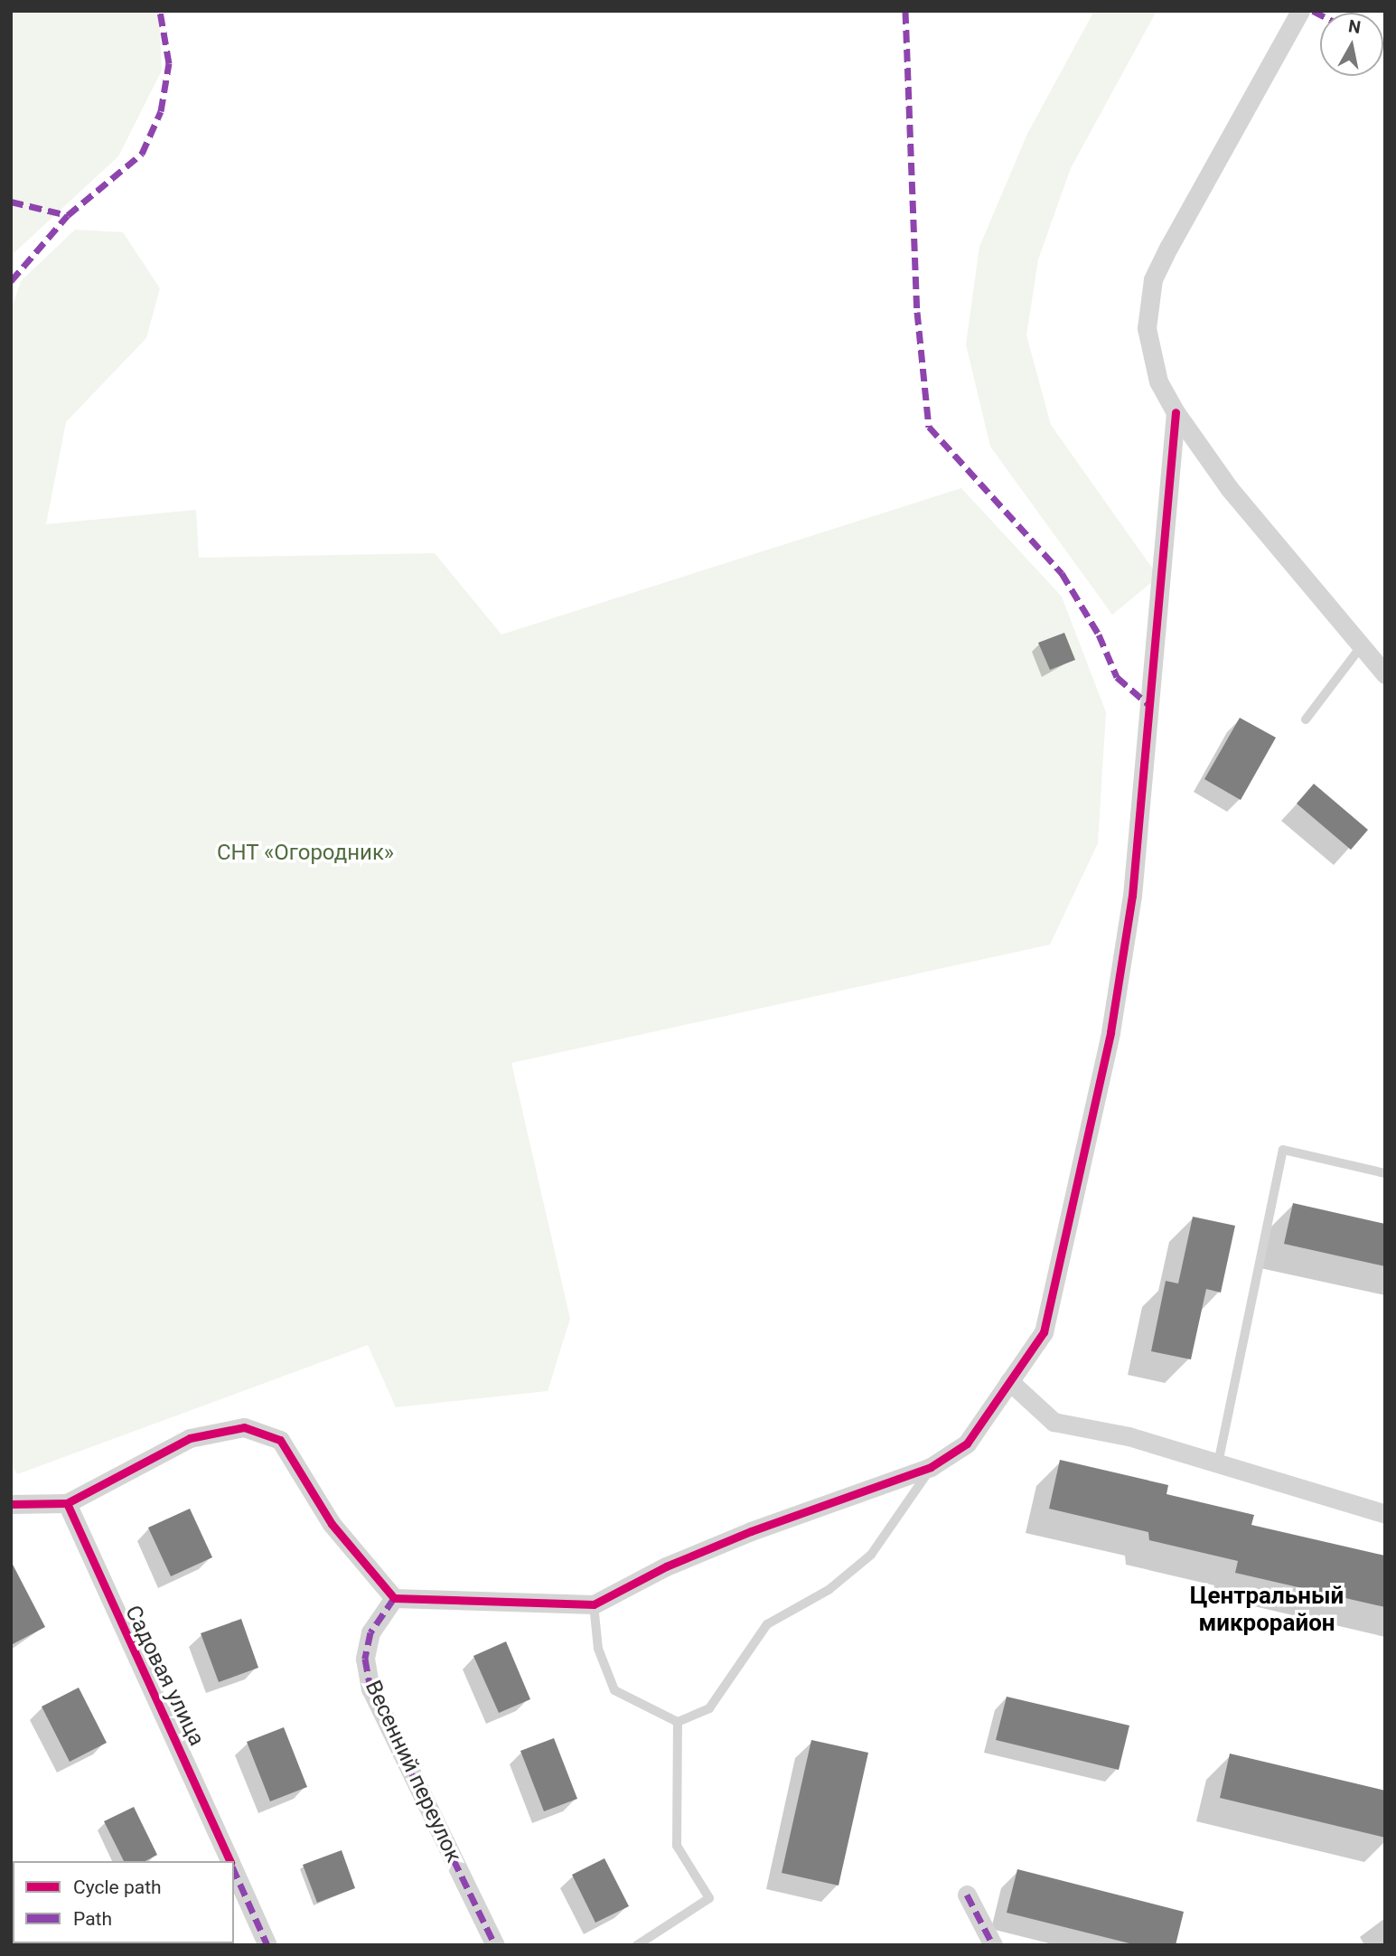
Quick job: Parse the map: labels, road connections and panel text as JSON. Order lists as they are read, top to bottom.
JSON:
{
  "streets": {
    "street": ["Садовая улица", "Весенний переулок"]
  },
  "districts": ["Центральный микрорайон"],
  "parks": ["СНТ «Огородник»"],
  "legend": ["Cycle path", "Path"],
  "north": "top"
}
